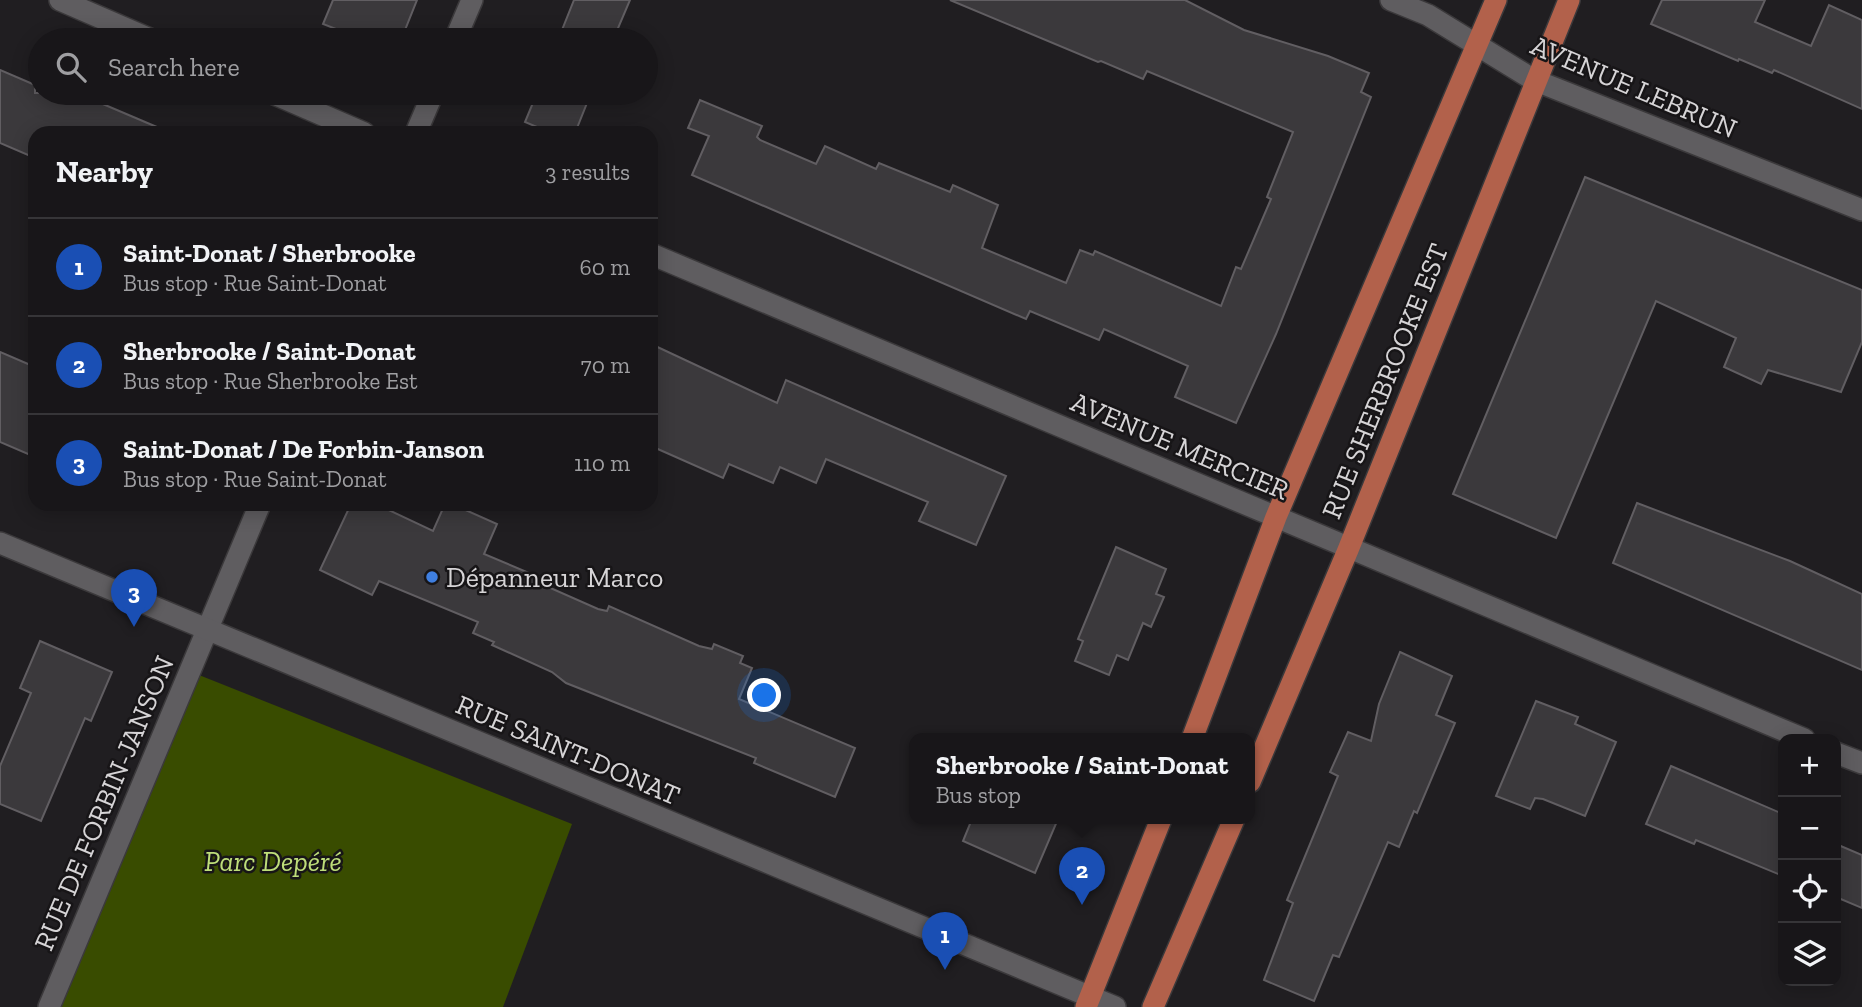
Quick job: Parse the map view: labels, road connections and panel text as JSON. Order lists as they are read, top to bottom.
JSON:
{
  "streets": {
    "main road": ["RUE SHERBROOKE EST"],
    "street": [
      "AVENUE LEBRUN",
      "AVENUE MERCIER",
      "RUE SAINT-DONAT",
      "RUE DE FORBIN-JANSON"
    ]
  },
  "crossings": [
    ["AVENUE LEBRUN", "RUE SHERBROOKE EST"],
    ["RUE SHERBROOKE EST", "AVENUE MERCIER"],
    ["RUE SAINT-DONAT", "RUE DE FORBIN-JANSON"]
  ],
  "parks": ["Parc Depéré"],
  "places": ["Dépanneur Marco"],
  "page": {
    "search": "Search here",
    "heading": ["Nearby", "3 results"],
    "list": [
      {
        "mark": "1",
        "name": "Saint-Donat / Sherbrooke",
        "note": "Bus stop · Rue Saint-Donat",
        "value": "60 m"
      },
      {
        "mark": "2",
        "name": "Sherbrooke / Saint-Donat",
        "note": "Bus stop · Rue Sherbrooke Est",
        "value": "70 m"
      },
      {
        "mark": "3",
        "name": "Saint-Donat / De Forbin-Janson",
        "note": "Bus stop · Rue Saint-Donat",
        "value": "110 m"
      }
    ],
    "pins": ["3", "2", "1"],
    "popup": ["Sherbrooke / Saint-Donat", "Bus stop"],
    "map_buttons": ["+", "−"]
  }
}
